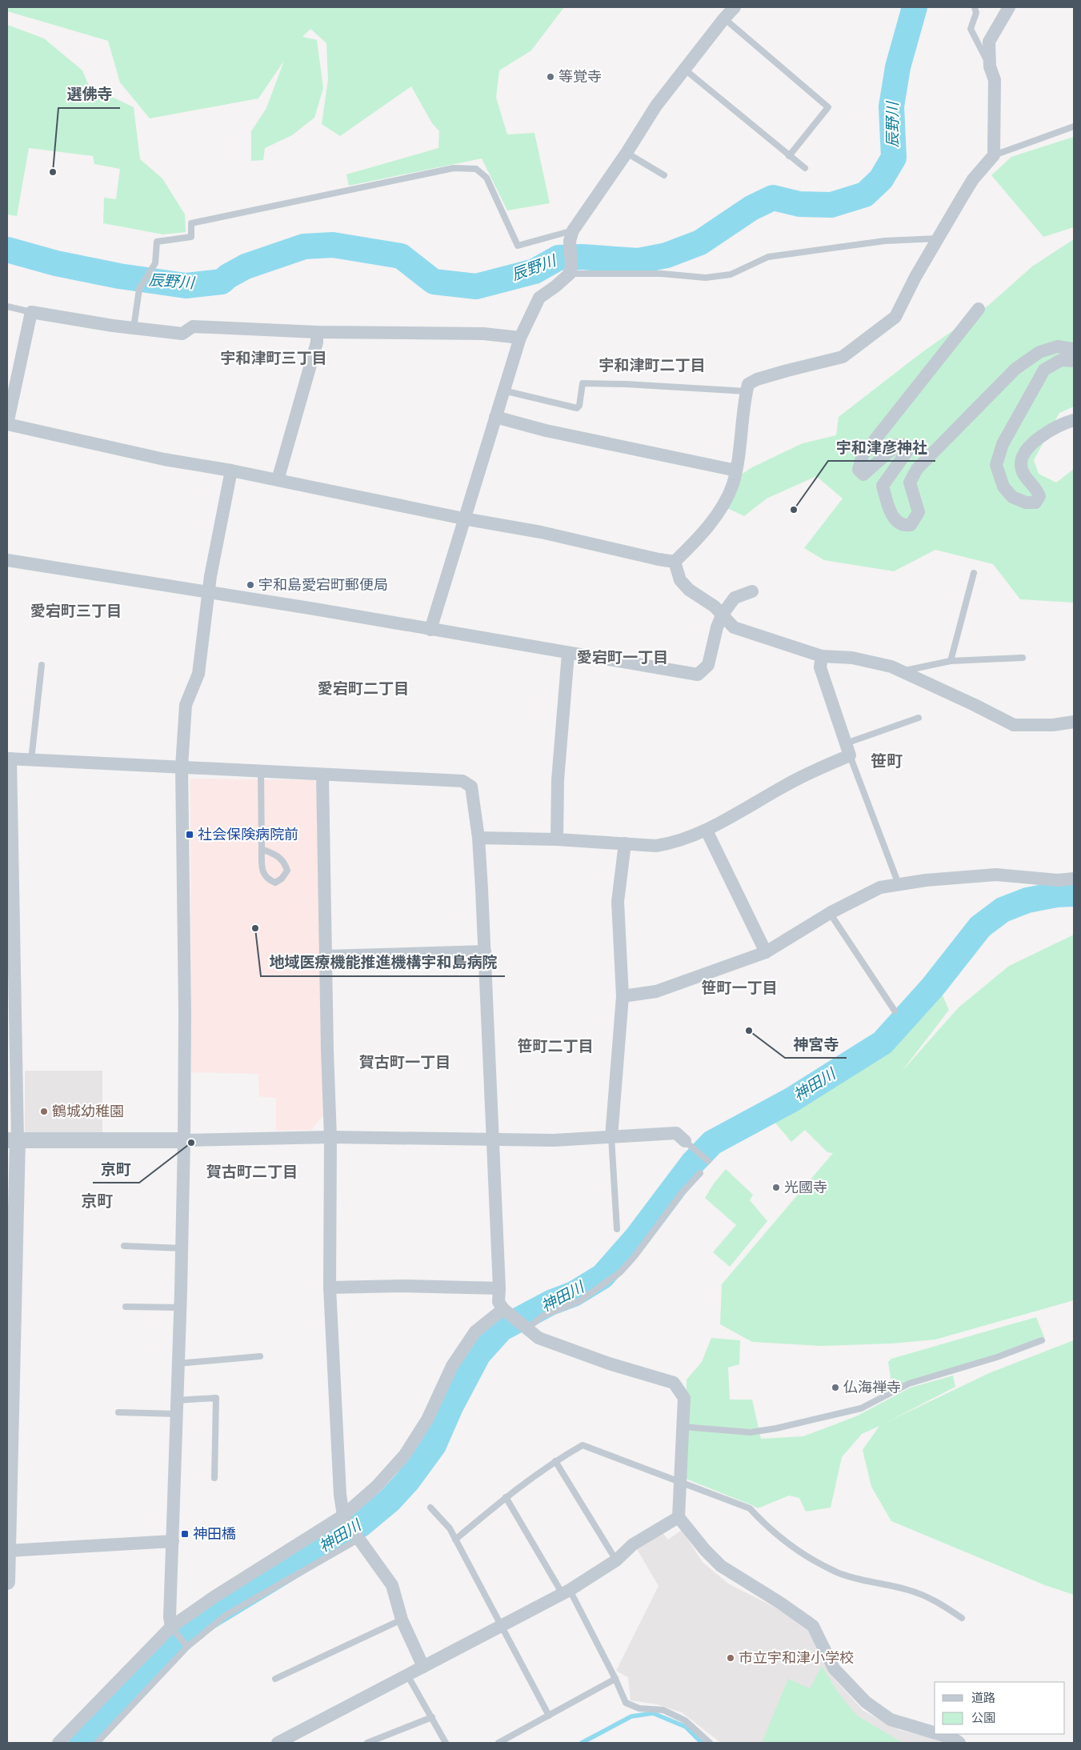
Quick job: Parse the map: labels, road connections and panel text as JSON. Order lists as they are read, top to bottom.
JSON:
{
  "districts": [
    "宇和津町三丁目",
    "宇和津町二丁目",
    "愛宕町三丁目",
    "愛宕町一丁目",
    "愛宕町二丁目",
    "笹町",
    "笹町一丁目",
    "笹町二丁目",
    "賀古町一丁目",
    "賀古町二丁目",
    "京町"
  ],
  "water": ["辰野川", "神田川"],
  "places": {
    "other": [
      "等覚寺",
      "選佛寺",
      "宇和津彦神社",
      "宇和島愛宕町郵便局",
      "地域医療機能推進機構宇和島病院",
      "神宮寺",
      "鶴城幼稚園",
      "京町",
      "光國寺",
      "仏海禅寺",
      "市立宇和津小学校"
    ],
    "transit": ["社会保険病院前", "神田橋"]
  },
  "legend": ["道路", "公園"]
}
